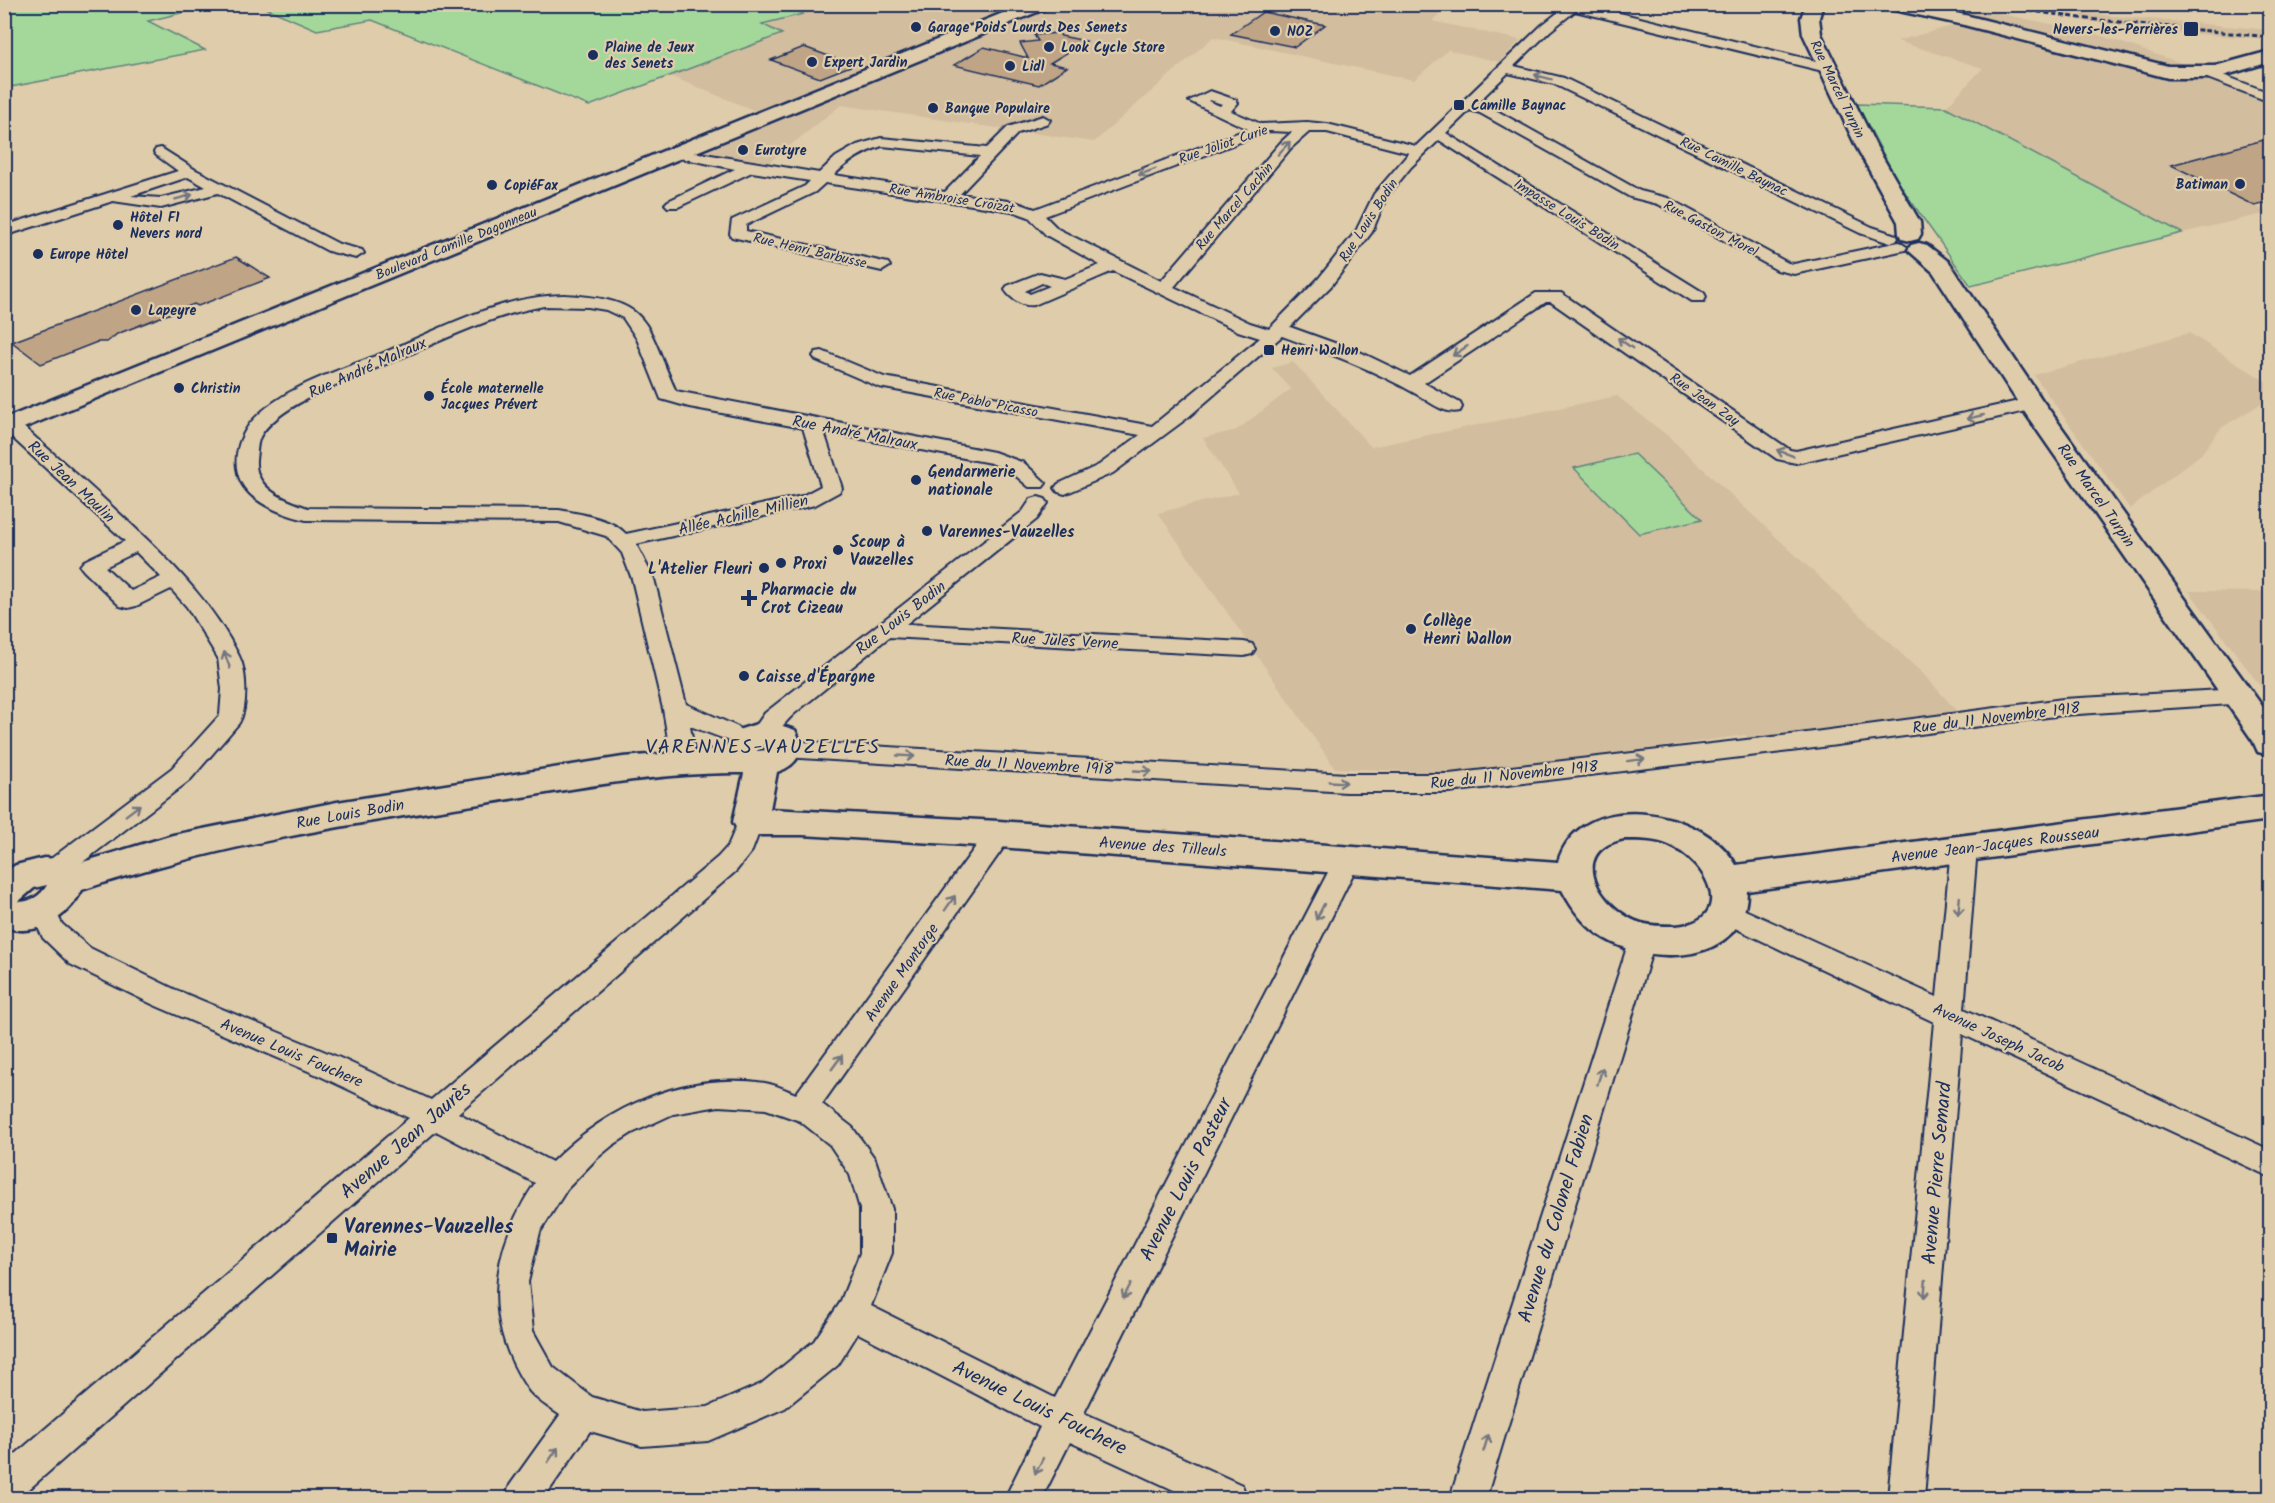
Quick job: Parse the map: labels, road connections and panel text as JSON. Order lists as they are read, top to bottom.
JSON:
{
  "streets": {
    "street": [
      "Rue Marcel Turpin",
      "Rue Joliot Curie",
      "Rue Camille Baynac",
      "Rue Ambroise Croizat",
      "Rue Marcel Cachin",
      "Impasse Louis Bodin",
      "Rue Louis Bodin",
      "Rue Gaston Morel",
      "Boulevard Camille Dagonneau",
      "Rue Henri Barbusse",
      "Rue André Malraux",
      "Rue Jean Zay",
      "Rue Pablo Picasso",
      "Rue Jean Moulin",
      "Allée Achille Millien",
      "Rue Jules Verne",
      "Rue du 11 Novembre 1918",
      "Avenue Jean-Jacques Rousseau",
      "Avenue des Tilleuls",
      "Avenue Montorge",
      "Avenue Joseph Jacob",
      "Avenue Louis Fouchere",
      "Avenue Jean Jaurès",
      "Avenue Pierre Semard",
      "Avenue Louis Pasteur",
      "Avenue du Colonel Fabien"
    ]
  },
  "crossings": [
    ["Rue Marcel Turpin", "Rue Camille Baynac"],
    ["Rue Marcel Turpin", "Rue Gaston Morel"],
    ["Rue Marcel Turpin", "Rue Jean Zay"],
    ["Rue Marcel Turpin", "Rue du 11 Novembre 1918"],
    ["Rue Joliot Curie", "Rue Ambroise Croizat"],
    ["Rue Joliot Curie", "Rue Marcel Cachin"],
    ["Rue Joliot Curie", "Rue Louis Bodin"],
    ["Rue Camille Baynac", "Rue Louis Bodin"],
    ["Rue Camille Baynac", "Rue Gaston Morel"],
    ["Rue Ambroise Croizat", "Rue Marcel Cachin"],
    ["Rue Ambroise Croizat", "Rue Louis Bodin"],
    ["Rue Ambroise Croizat", "Boulevard Camille Dagonneau"],
    ["Rue Ambroise Croizat", "Rue Henri Barbusse"],
    ["Impasse Louis Bodin", "Rue Louis Bodin"],
    ["Rue Louis Bodin", "Rue Gaston Morel"],
    ["Rue Louis Bodin", "Rue André Malraux"],
    ["Rue Louis Bodin", "Rue Pablo Picasso"],
    ["Rue Louis Bodin", "Rue Jean Moulin"],
    ["Rue Louis Bodin", "Rue Jules Verne"],
    ["Rue Louis Bodin", "Rue du 11 Novembre 1918"],
    ["Rue Louis Bodin", "Avenue Jean Jaurès"],
    ["Boulevard Camille Dagonneau", "Rue Jean Moulin"],
    ["Rue André Malraux", "Allée Achille Millien"],
    ["Rue du 11 Novembre 1918", "Avenue Jean Jaurès"],
    ["Avenue Jean-Jacques Rousseau", "Avenue des Tilleuls"],
    ["Avenue Jean-Jacques Rousseau", "Avenue Joseph Jacob"],
    ["Avenue Jean-Jacques Rousseau", "Avenue Pierre Semard"],
    ["Avenue Jean-Jacques Rousseau", "Avenue du Colonel Fabien"],
    ["Avenue des Tilleuls", "Avenue Montorge"],
    ["Avenue des Tilleuls", "Avenue Joseph Jacob"],
    ["Avenue des Tilleuls", "Avenue Jean Jaurès"],
    ["Avenue des Tilleuls", "Avenue Louis Pasteur"],
    ["Avenue des Tilleuls", "Avenue du Colonel Fabien"],
    ["Avenue Joseph Jacob", "Avenue Pierre Semard"],
    ["Avenue Joseph Jacob", "Avenue du Colonel Fabien"],
    ["Avenue Louis Fouchere", "Avenue Jean Jaurès"],
    ["Avenue Louis Fouchere", "Avenue Louis Pasteur"]
  ],
  "one_way": [
    "Rue Marcel Cachin",
    "Rue Jean Zay",
    "Rue Jean Moulin",
    "Rue du 11 Novembre 1918",
    "Avenue Montorge",
    "Avenue Pierre Semard",
    "Avenue Louis Pasteur",
    "Avenue du Colonel Fabien"
  ],
  "districts": ["VARENNES-VAUZELLES"],
  "places": {
    "other": [
      "Garage Poids Lourds Des Senets",
      "NOZ",
      "Look Cycle Store",
      "Plaine de Jeux des Senets",
      "Expert Jardin",
      "Lidl",
      "Banque Populaire",
      "Eurotyre",
      "Batiman",
      "CopiéFax",
      "Hôtel F1 Nevers nord",
      "Europe Hôtel",
      "Lapeyre",
      "Christin",
      "École maternelle Jacques Prévert",
      "Gendarmerie nationale",
      "Varennes-Vauzelles",
      "Scoup à Vauzelles",
      "Proxi",
      "L'Atelier Fleuri",
      "Collège Henri Wallon",
      "Caisse d'Épargne"
    ],
    "transit": [
      "Nevers-les-Perrières",
      "Camille Baynac",
      "Henri Wallon",
      "Varennes-Vauzelles Mairie"
    ],
    "health": ["Pharmacie du Crot Cizeau"]
  }
}
